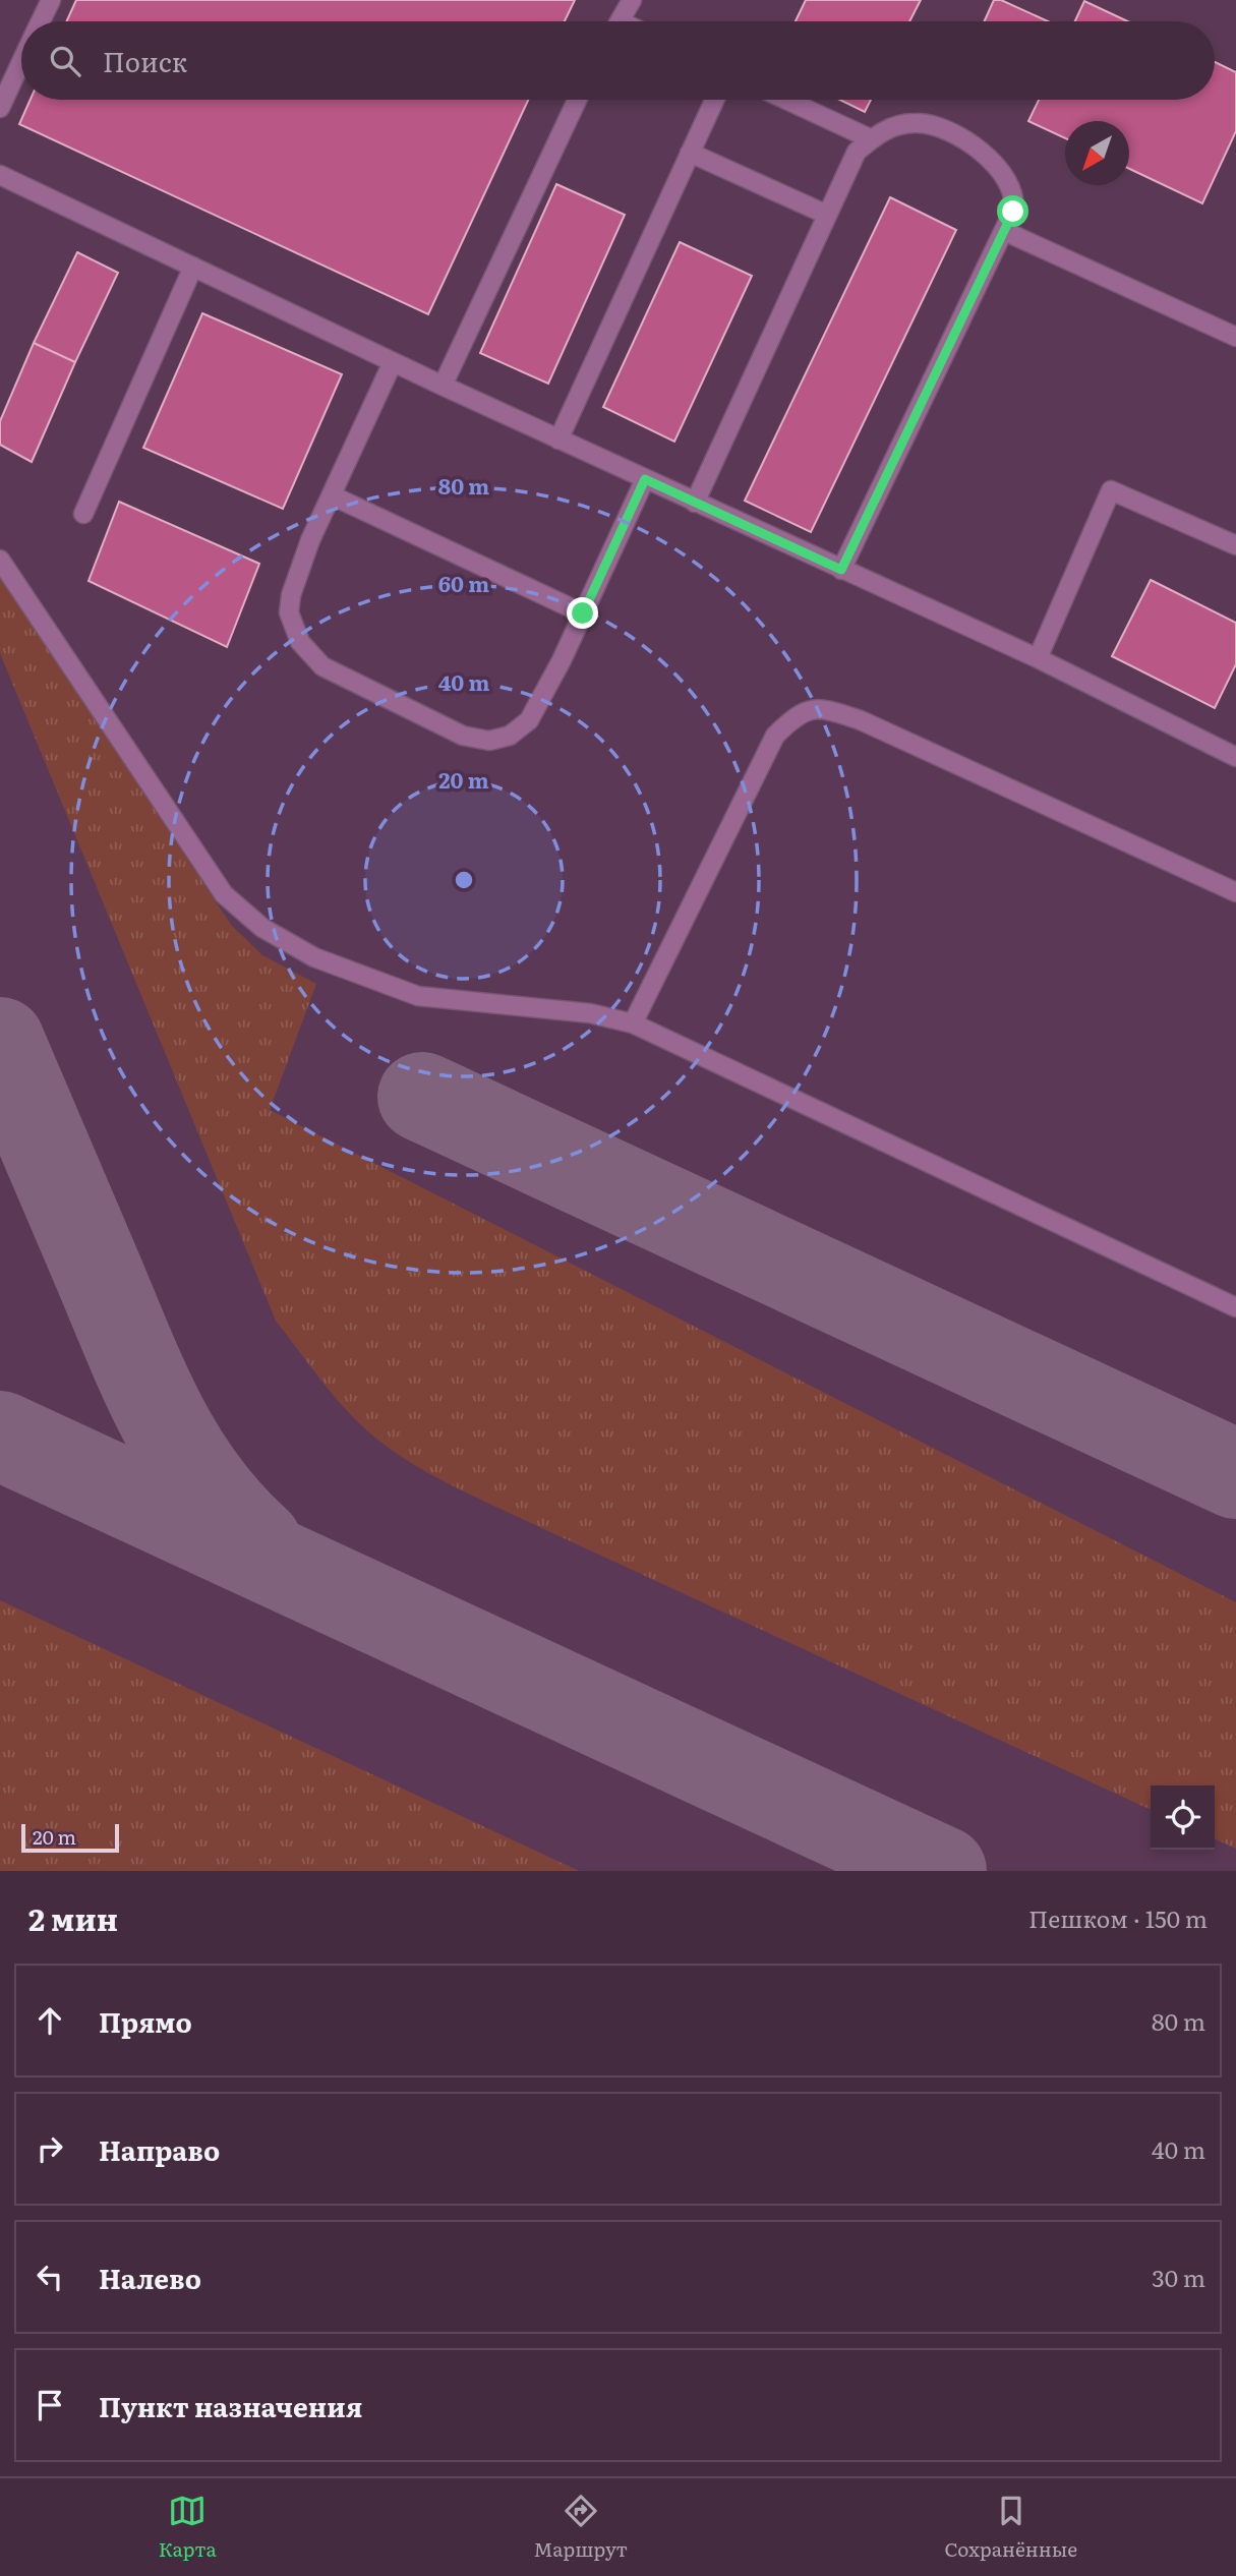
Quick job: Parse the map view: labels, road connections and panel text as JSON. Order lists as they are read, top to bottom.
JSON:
{
  "scale_bar": "20 m",
  "north": "bottom left",
  "page": {
    "search": "Поиск",
    "scale": "20 m",
    "heading": ["2 мин", "Пешком · 150 m"],
    "list": [
      ["Прямо", "80 m"],
      ["Направо", "40 m"],
      ["Налево", "30 m"],
      "Пункт назначения"
    ],
    "nav": ["Карта", "Маршрут", "Сохранённые"]
  },
  "rings": [
    "80 m",
    "60 m",
    "40 m",
    "20 m"
  ]
}
